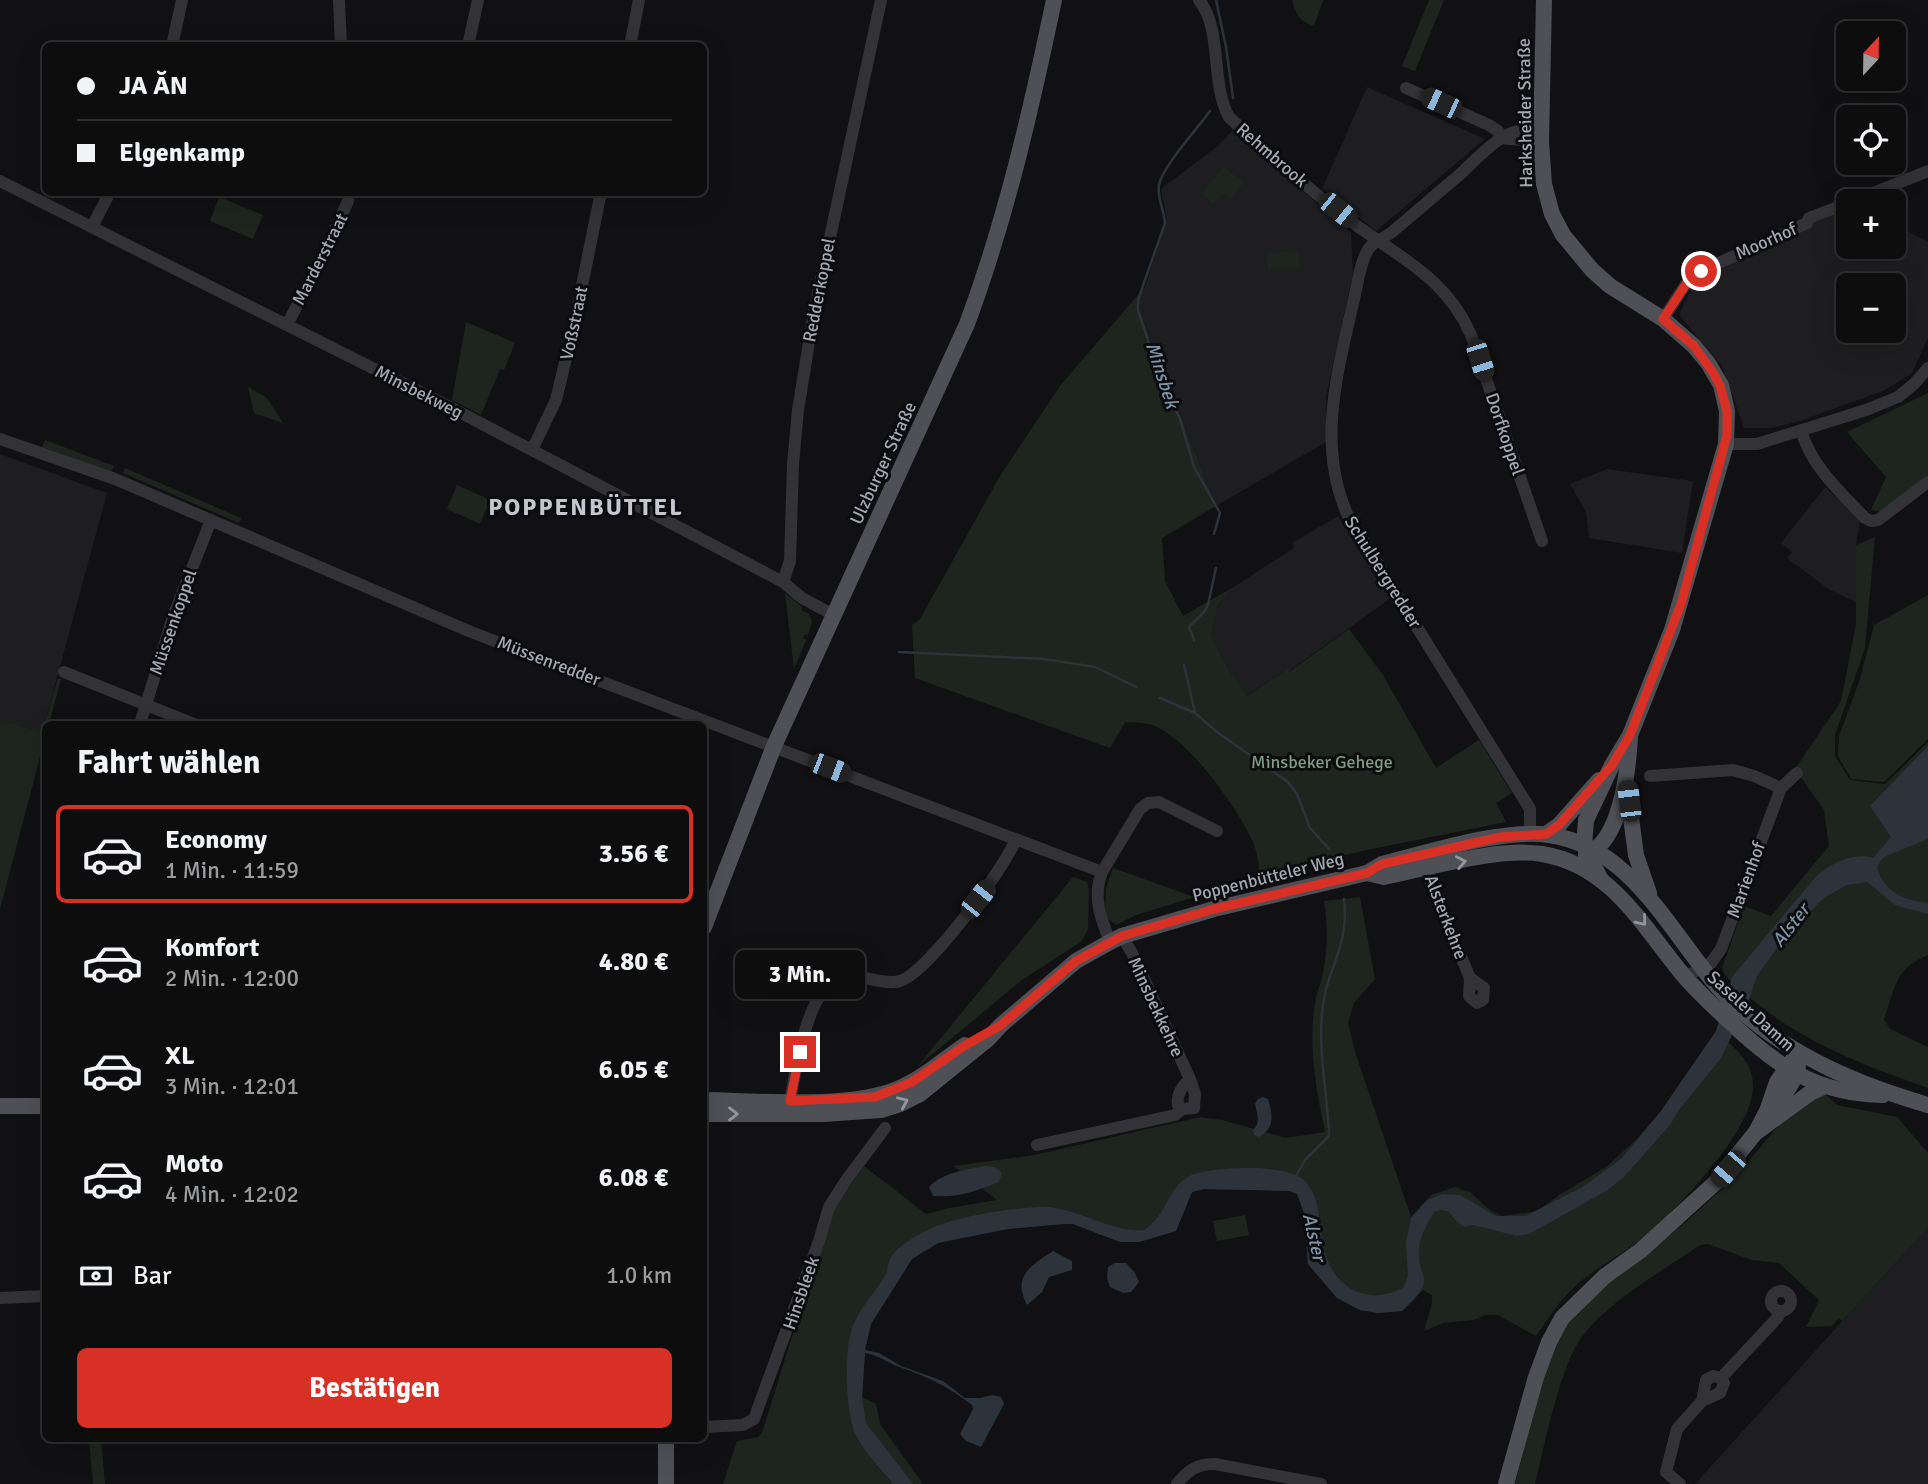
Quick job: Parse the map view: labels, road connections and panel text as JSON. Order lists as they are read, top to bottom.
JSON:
{
  "streets": {
    "main road": [
      "Harksheider Straße",
      "Ulzburger Straße",
      "Poppenbütteler Weg",
      "Saseler Damm"
    ],
    "street": [
      "Rehmbrook",
      "Moorhof",
      "Marderstraat",
      "Redderkoppel",
      "Voßstraat",
      "Minsbekweg",
      "Dorfkoppel",
      "Schulbergredder",
      "Müssenkoppel",
      "Müssenredder",
      "Marienhof",
      "Alsterkehre",
      "Minsbekkehre",
      "Hinsbleek"
    ]
  },
  "crossings": [
    ["Harksheider Straße", "Moorhof"],
    ["Harksheider Straße", "Schulbergredder"],
    ["Rehmbrook", "Dorfkoppel"],
    ["Rehmbrook", "Schulbergredder"],
    ["Marderstraat", "Minsbekweg"],
    ["Redderkoppel", "Minsbekweg"],
    ["Voßstraat", "Minsbekweg"],
    ["Minsbekweg", "Ulzburger Straße"],
    ["Dorfkoppel", "Schulbergredder"],
    ["Ulzburger Straße", "Müssenredder"],
    ["Schulbergredder", "Poppenbütteler Weg"],
    ["Müssenkoppel", "Müssenredder"],
    ["Poppenbütteler Weg", "Alsterkehre"],
    ["Poppenbütteler Weg", "Minsbekkehre"],
    ["Poppenbütteler Weg", "Saseler Damm"],
    ["Marienhof", "Saseler Damm"]
  ],
  "districts": ["POPPENBÜTTEL"],
  "water": ["Minsbek", "Alster"],
  "parks": ["Minsbeker Gehege"],
  "north": "top",
  "page": {
    "map_buttons": ["+", "−"],
    "banner": ["JA ĂN", "Elgenkamp"],
    "heading": "Fahrt wählen",
    "list": [
      {
        "name": "Economy",
        "note": "1 Min. · 11:59",
        "value": "3.56 €"
      },
      {
        "name": "Komfort",
        "note": "2 Min. · 12:00",
        "value": "4.80 €"
      },
      {
        "name": "XL",
        "note": "3 Min. · 12:01",
        "value": "6.05 €"
      },
      {
        "name": "Moto",
        "note": "4 Min. · 12:02",
        "value": "6.08 €"
      }
    ],
    "bubble": "3 Min.",
    "pay": ["Bar", "1.0 km"],
    "buttons": "Bestätigen"
  }
}
